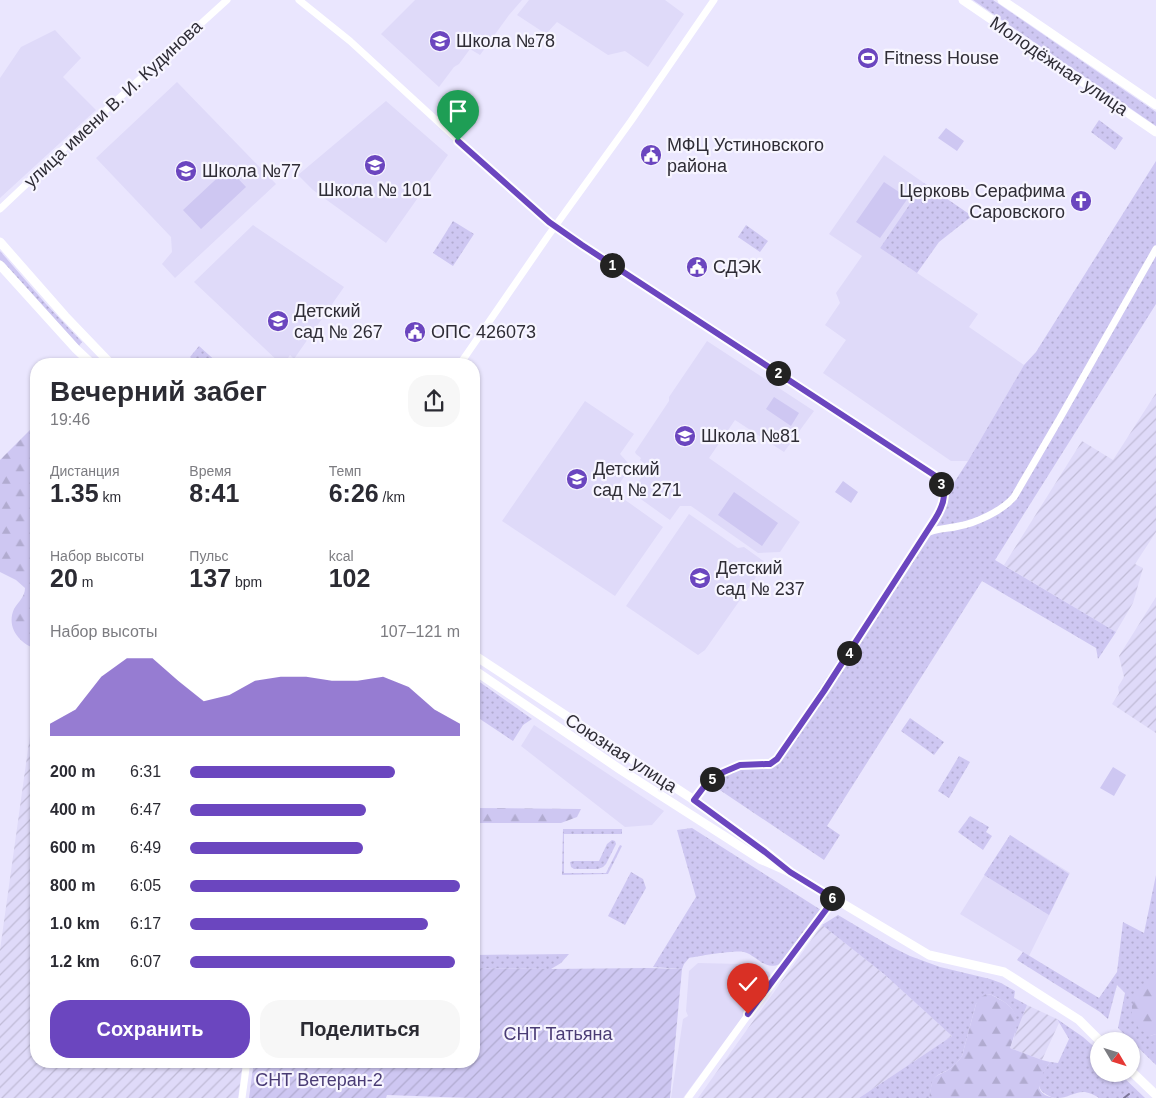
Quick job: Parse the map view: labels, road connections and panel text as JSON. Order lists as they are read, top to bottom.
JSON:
{
  "streets": {
    "main road": ["Молодёжная улица", "Союзная улица"],
    "street": ["улица имени В. И. Кудинова"]
  },
  "parks": ["СНТ Татьяна", "СНТ Ветеран-2"],
  "places": {
    "school or university": [
      "Школа №78",
      "Школа № 101",
      "Школа №77",
      "Детский сад № 267",
      "Школа №81",
      "Детский сад № 271",
      "Детский сад № 237"
    ],
    "sports": ["Fitness House"],
    "public building": ["МФЦ Устиновского района", "СДЭК", "ОПС 426073"],
    "church": ["Церковь Серафима Саровского"]
  },
  "north": "bottom right",
  "page": {
    "pins": [
      "1",
      "2",
      "3",
      "4",
      "5",
      "6"
    ],
    "heading": ["Вечерний забег", "19:46"],
    "stats": [
      ["Дистанция", "1.35 km"],
      ["Время", "8:41"],
      ["Темп", "6:26 /km"],
      ["Набор высоты", "20 m"],
      ["Пульс", "137 bpm"],
      ["kcal", "102"]
    ],
    "chart": ["Набор высоты", "107–121 m"],
    "list": [
      {
        "name": "200 m",
        "note": "6:31"
      },
      {
        "name": "400 m",
        "note": "6:47"
      },
      {
        "name": "600 m",
        "note": "6:49"
      },
      {
        "name": "800 m",
        "note": "6:05"
      },
      {
        "name": "1.0 km",
        "note": "6:17"
      },
      {
        "name": "1.2 km",
        "note": "6:07"
      }
    ],
    "buttons": ["Сохранить", "Поделиться"]
  }
}
